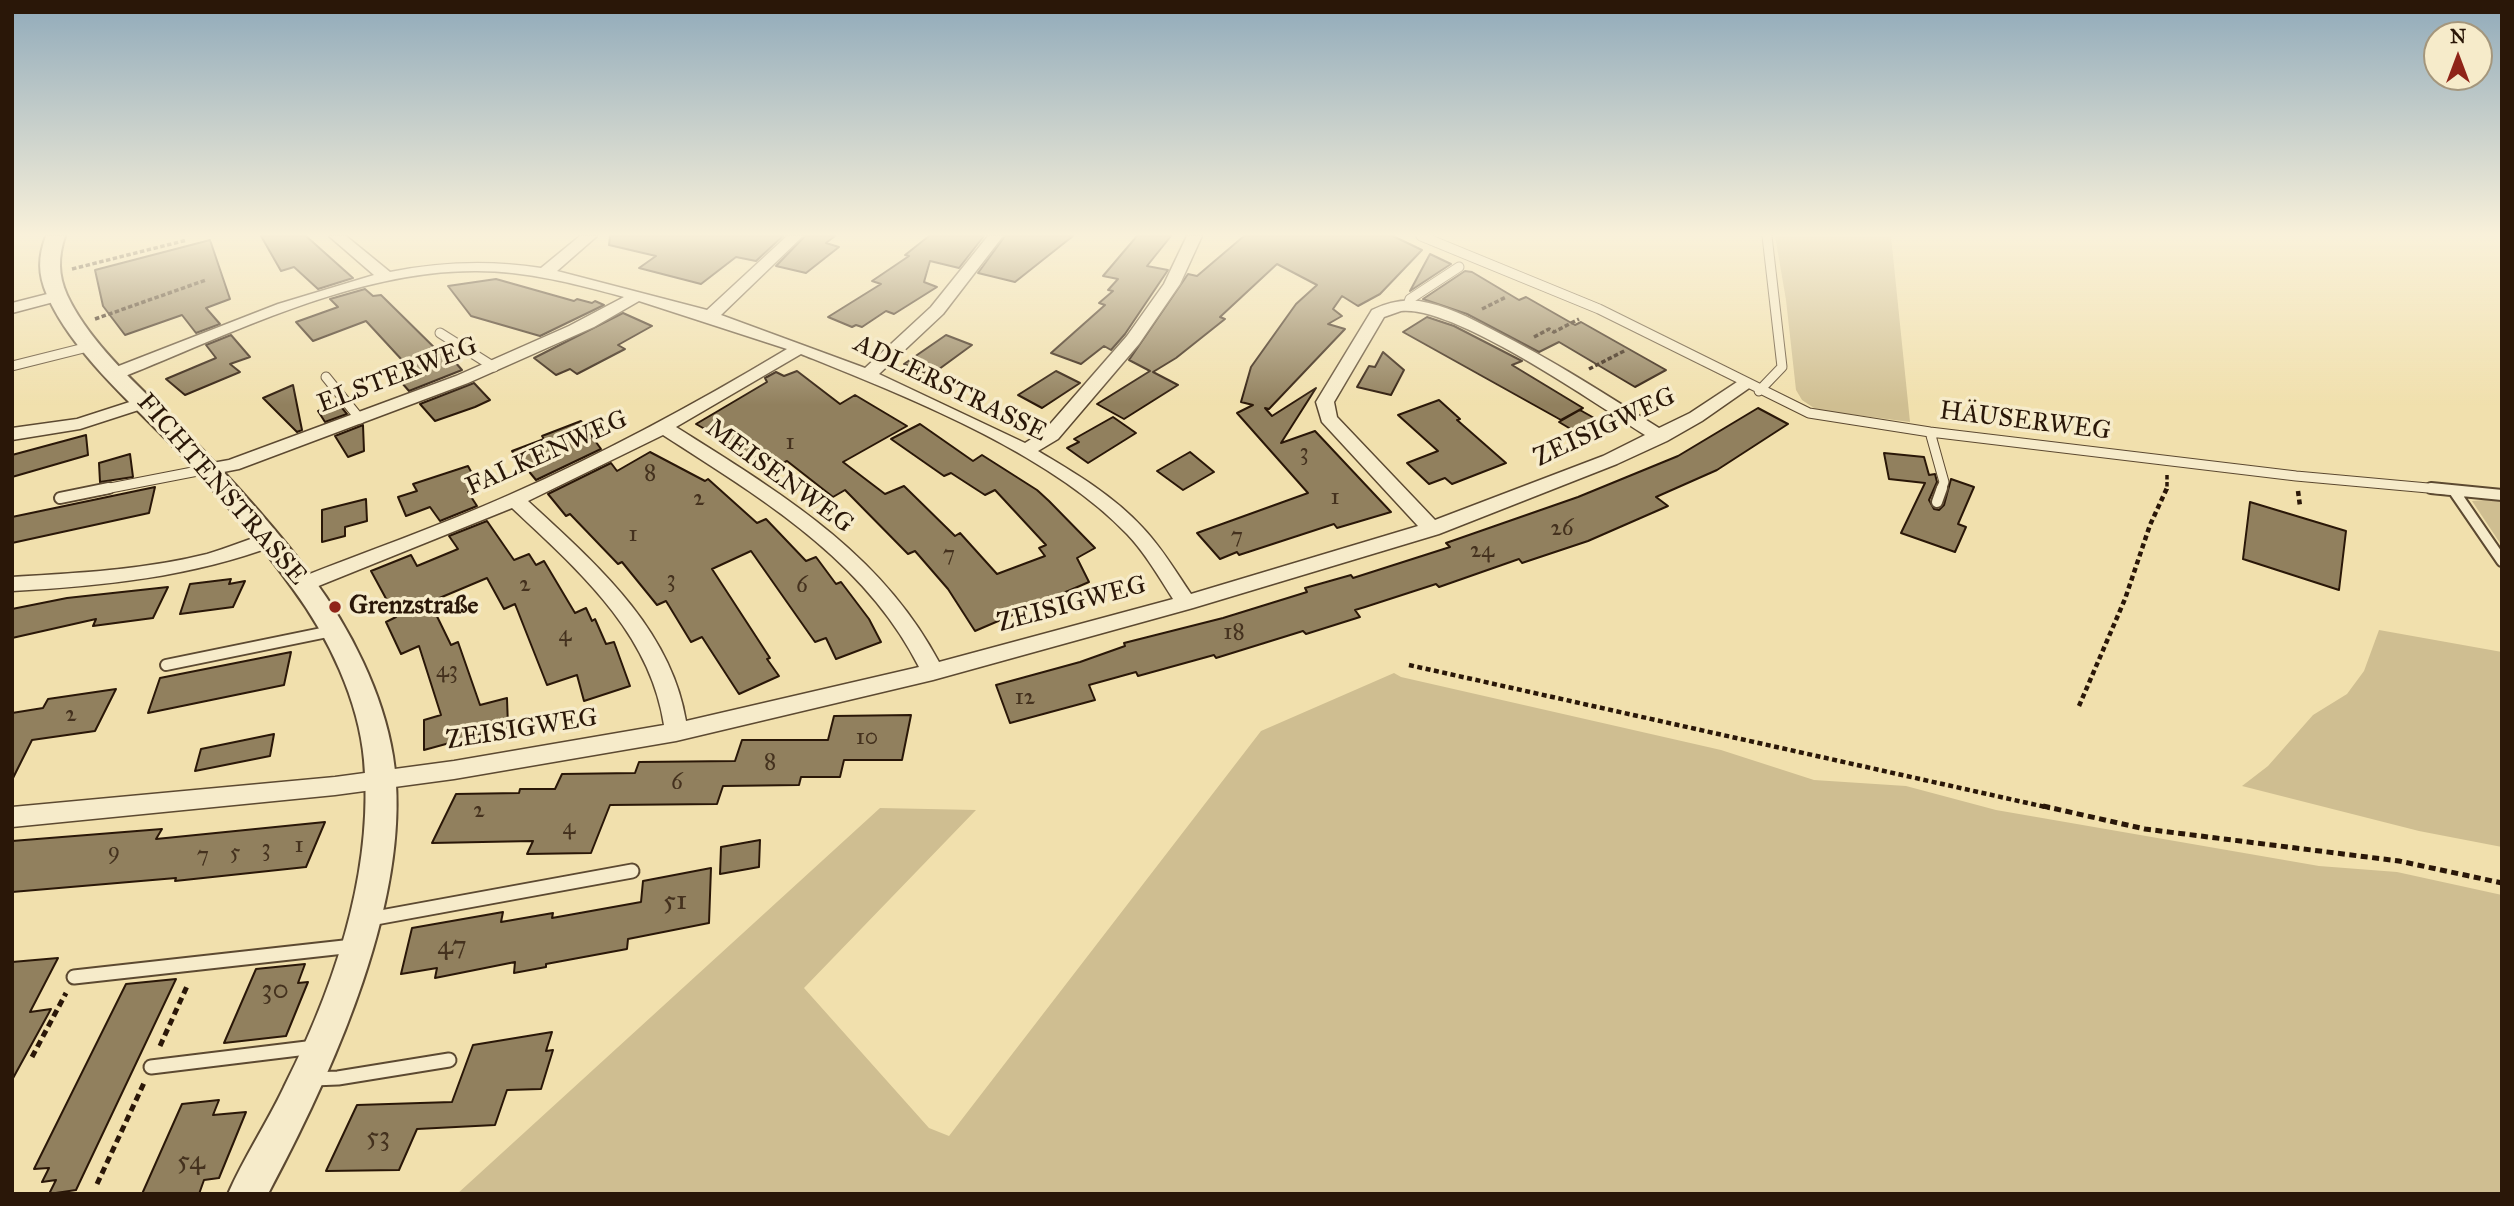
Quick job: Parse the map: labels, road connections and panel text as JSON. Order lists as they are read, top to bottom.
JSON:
{
  "streets": {
    "street": [
      "ELSTERWEG",
      "ADLERSTRASSE",
      "ZEISIGWEG",
      "FALKENWEG",
      "MEISENWEG",
      "FICHTENSTRASSE"
    ],
    "lane": ["HÄUSERWEG"]
  },
  "crossings": [
    ["ELSTERWEG", "ADLERSTRASSE"],
    ["ELSTERWEG", "FICHTENSTRASSE"],
    ["ADLERSTRASSE", "ZEISIGWEG"],
    ["ADLERSTRASSE", "FALKENWEG"],
    ["ADLERSTRASSE", "FICHTENSTRASSE"],
    ["HÄUSERWEG", "ZEISIGWEG"],
    ["ZEISIGWEG", "MEISENWEG"],
    ["ZEISIGWEG", "FICHTENSTRASSE"],
    ["FALKENWEG", "MEISENWEG"],
    ["FALKENWEG", "FICHTENSTRASSE"]
  ],
  "places": ["Grenzstraße"],
  "house_numbers": [
    "1",
    "3",
    "8",
    "1",
    "2",
    "26",
    "1",
    "7",
    "24",
    "7",
    "3",
    "2",
    "6",
    "18",
    "4",
    "43",
    "12",
    "2",
    "10",
    "8",
    "6",
    "2",
    "4",
    "1",
    "3",
    "9",
    "5",
    "7",
    "51",
    "47",
    "30",
    "53",
    "54"
  ],
  "north": "top"
}
